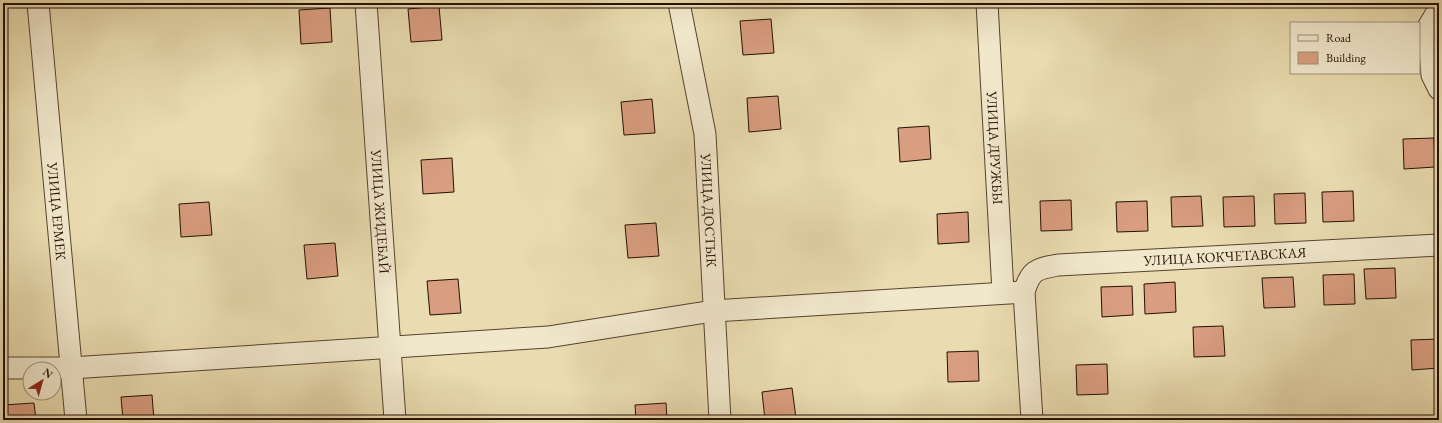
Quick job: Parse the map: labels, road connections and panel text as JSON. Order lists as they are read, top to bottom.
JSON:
{
  "streets": {
    "street": [
      "УЛИЦА ДРУЖБЫ",
      "УЛИЦА ДОСТЫК",
      "УЛИЦА ЕРМЕК",
      "УЛИЦА ЖИДЕБАЙ",
      "УЛИЦА КОКЧЕТАВСКАЯ"
    ]
  },
  "legend": ["Road", "Building"],
  "north": "top right"
}
